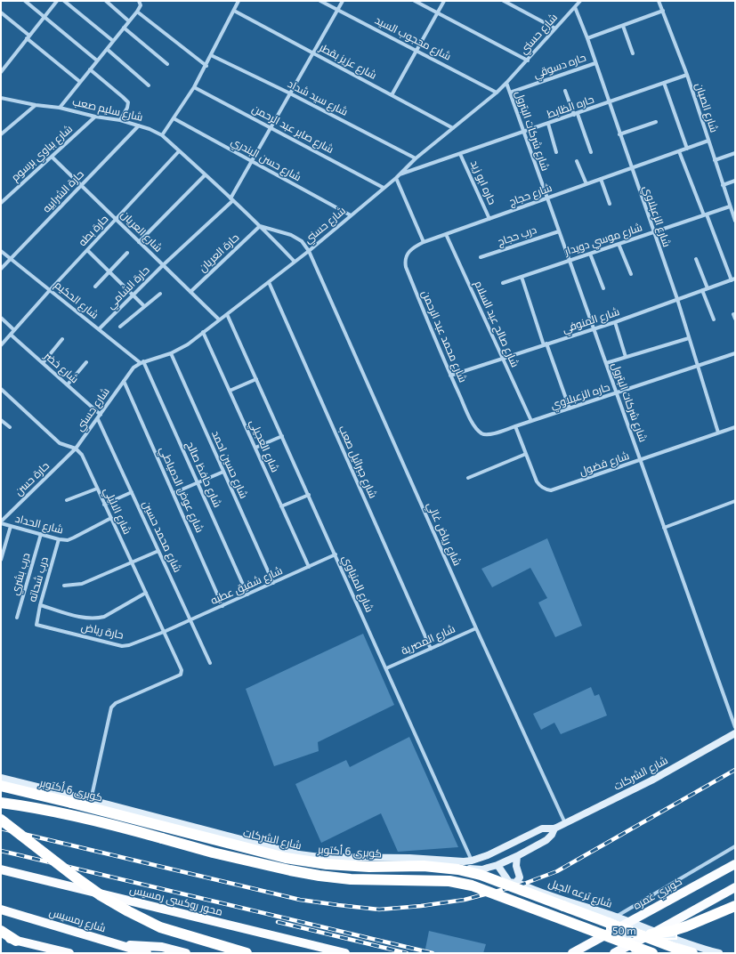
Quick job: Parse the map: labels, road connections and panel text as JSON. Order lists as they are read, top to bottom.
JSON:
{
  "streets": {
    "highway": ["كوبرى 6 أكتوبر"],
    "main road": [
      "شارع الشركات",
      "شارع ترعه الجبل",
      "كوبري غمره",
      "محور روكسى رمسيس",
      "شارع رمسيس"
    ],
    "street": [
      "شارع حسني",
      "شارع محجوب السيد",
      "شارع عزيز بقطر",
      "حاره دسوقي",
      "شارع سيد شداد",
      "حاره الظابط",
      "شارع الصبان",
      "شارع سليم صعب",
      "شارع صابر عبد الرحمن",
      "شارع شركات البترول",
      "شارع بباوي برسوم",
      "شارع حسن البندري",
      "حاره ابو زيد",
      "حارة الشرابيه",
      "شارع حجاج",
      "شارع الزعبلاوي",
      "حارة بطه",
      "شارع العريان",
      "درب حجاج",
      "شارع موسي دويدار",
      "حارة العريان",
      "حارة الشامي",
      "شارع الحكيم",
      "شارع المنوفي",
      "شارع صالح عبد السلام",
      "شارع محمد عبد الرحمن",
      "شارع خضر",
      "حاره الزعبلاوي",
      "شارع العجيلي",
      "شارع جبرائيل صعب",
      "شارع فضول",
      "شارع حسين احمد",
      "شارع حافظ صالح",
      "حارة حسن",
      "شارع عوض الدمياطي",
      "شارع الاليلي",
      "شارع الحداد",
      "شارع رياض غالي",
      "شارع محمد حسين",
      "درب بشري",
      "درب شحاته",
      "شارع المنياوي",
      "شارع شفيق عطيه",
      "حارة رياض",
      "شارع المصرية"
    ]
  },
  "crossings": [
    ["شارع حسني", "شارع محجوب السيد"],
    ["شارع حسني", "شارع عزيز بقطر"],
    ["شارع حسني", "شارع سيد شداد"],
    ["شارع حسني", "حاره الظابط"],
    ["شارع حسني", "شارع سليم صعب"],
    ["شارع حسني", "شارع صابر عبد الرحمن"],
    ["شارع حسني", "شارع شركات البترول"],
    ["شارع حسني", "شارع حسن البندري"],
    ["شارع حسني", "شارع الزعبلاوي"],
    ["شارع حسني", "شارع العريان"],
    ["شارع حسني", "شارع الحكيم"],
    ["شارع حسني", "شارع خضر"],
    ["شارع حسني", "شارع العجيلي"],
    ["شارع حسني", "شارع جبرائيل صعب"],
    ["شارع حسني", "شارع حسين احمد"],
    ["شارع حسني", "شارع حافظ صالح"],
    ["شارع حسني", "حارة حسن"],
    ["شارع حسني", "شارع عوض الدمياطي"],
    ["شارع حسني", "شارع الاليلي"],
    ["شارع حسني", "شارع رياض غالي"],
    ["شارع حسني", "شارع محمد حسين"],
    ["شارع حسني", "شارع المنياوي"],
    ["شارع محجوب السيد", "حارة الشامي"],
    ["شارع عزيز بقطر", "حارة الشامي"],
    ["حاره دسوقي", "شارع شركات البترول"],
    ["حاره دسوقي", "شارع الزعبلاوي"],
    ["شارع سيد شداد", "حارة الشامي"],
    ["حاره الظابط", "شارع الصبان"],
    ["حاره الظابط", "شارع شركات البترول"],
    ["حاره الظابط", "حاره ابو زيد"],
    ["حاره الظابط", "شارع الزعبلاوي"],
    ["شارع الصبان", "شارع حجاج"],
    ["شارع الصبان", "شارع موسي دويدار"],
    ["شارع سليم صعب", "شارع بباوي برسوم"],
    ["شارع سليم صعب", "حارة الشرابيه"],
    ["شارع سليم صعب", "حارة بطه"],
    ["شارع سليم صعب", "حارة العريان"],
    ["شارع سليم صعب", "حارة الشامي"],
    ["شارع سليم صعب", "شارع رياض غالي"],
    ["شارع صابر عبد الرحمن", "حارة الشامي"],
    ["شارع شركات البترول", "شارع حجاج"],
    ["شارع شركات البترول", "درب حجاج"],
    ["شارع شركات البترول", "شارع موسي دويدار"],
    ["شارع شركات البترول", "شارع المنوفي"],
    ["شارع شركات البترول", "حاره الزعبلاوي"],
    ["شارع شركات البترول", "شارع فضول"],
    ["شارع بباوي برسوم", "شارع العريان"],
    ["شارع حسن البندري", "حارة الشامي"],
    ["حاره ابو زيد", "شارع حجاج"],
    ["حارة الشرابيه", "شارع العريان"],
    ["حارة الشرابيه", "شارع الحكيم"],
    ["شارع حجاج", "شارع الزعبلاوي"],
    ["شارع حجاج", "شارع صالح عبد السلام"],
    ["شارع حجاج", "شارع محمد عبد الرحمن"],
    ["شارع الزعبلاوي", "شارع موسي دويدار"],
    ["شارع الزعبلاوي", "شارع المنوفي"],
    ["شارع الزعبلاوي", "حاره الزعبلاوي"],
    ["شارع الزعبلاوي", "شارع فضول"],
    ["حارة بطه", "شارع العريان"],
    ["حارة بطه", "شارع الحكيم"],
    ["حارة بطه", "شارع خضر"],
    ["شارع العريان", "حارة العريان"],
    ["شارع العريان", "حارة الشامي"],
    ["حارة الشامي", "شارع الحكيم"],
    ["شارع الحكيم", "شارع حافظ صالح"],
    ["شارع المنوفي", "شارع صالح عبد السلام"],
    ["شارع المنوفي", "شارع محمد عبد الرحمن"],
    ["شارع صالح عبد السلام", "حاره الزعبلاوي"],
    ["شارع محمد عبد الرحمن", "حاره الزعبلاوي"],
    ["حاره الزعبلاوي", "شارع فضول"],
    ["شارع العجيلي", "شارع شفيق عطيه"],
    ["شارع جبرائيل صعب", "شارع المصرية"],
    ["شارع حسين احمد", "شارع شفيق عطيه"],
    ["شارع حافظ صالح", "شارع شفيق عطيه"],
    ["حارة حسن", "شارع الاليلي"],
    ["حارة حسن", "شارع الحداد"],
    ["شارع عوض الدمياطي", "شارع شفيق عطيه"],
    ["شارع الاليلي", "شارع الحداد"],
    ["شارع الاليلي", "شارع شفيق عطيه"],
    ["شارع الاليلي", "حارة رياض"],
    ["شارع الاليلي", "شارع الشركات"],
    ["شارع الحداد", "درب بشري"],
    ["شارع الحداد", "درب شحاته"],
    ["شارع رياض غالي", "شارع المصرية"],
    ["شارع رياض غالي", "شارع الشركات"],
    ["شارع محمد حسين", "شارع شفيق عطيه"],
    ["درب شحاته", "حارة رياض"],
    ["شارع المنياوي", "شارع شفيق عطيه"],
    ["شارع المنياوي", "شارع المصرية"],
    ["شارع المنياوي", "شارع الشركات"],
    ["شارع شفيق عطيه", "حارة رياض"],
    ["شارع الشركات", "شارع ترعه الجبل"]
  ],
  "scale_bar": "50 m"
}
